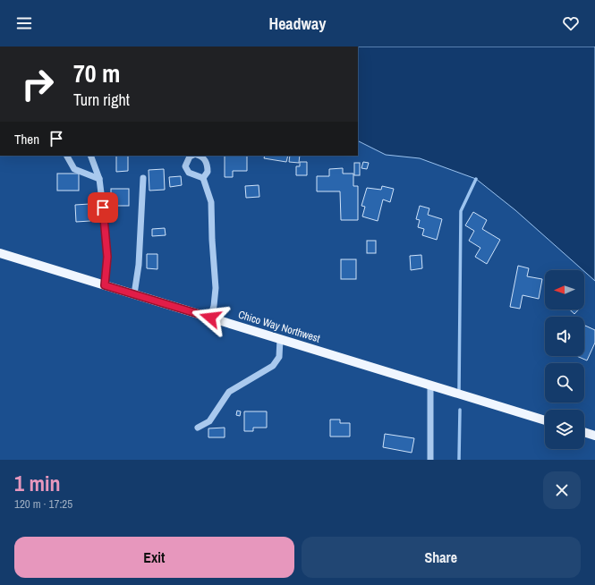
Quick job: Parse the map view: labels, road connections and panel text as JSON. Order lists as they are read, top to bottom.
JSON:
{
  "streets": {
    "main road": ["Chico Way Northwest"]
  },
  "north": "left",
  "page": {
    "header": "Headway",
    "turn": ["70 m", "Turn right"],
    "then": "Then",
    "heading": ["1 min", "120 m · 17:25"],
    "buttons": ["Exit", "Share"]
  }
}
